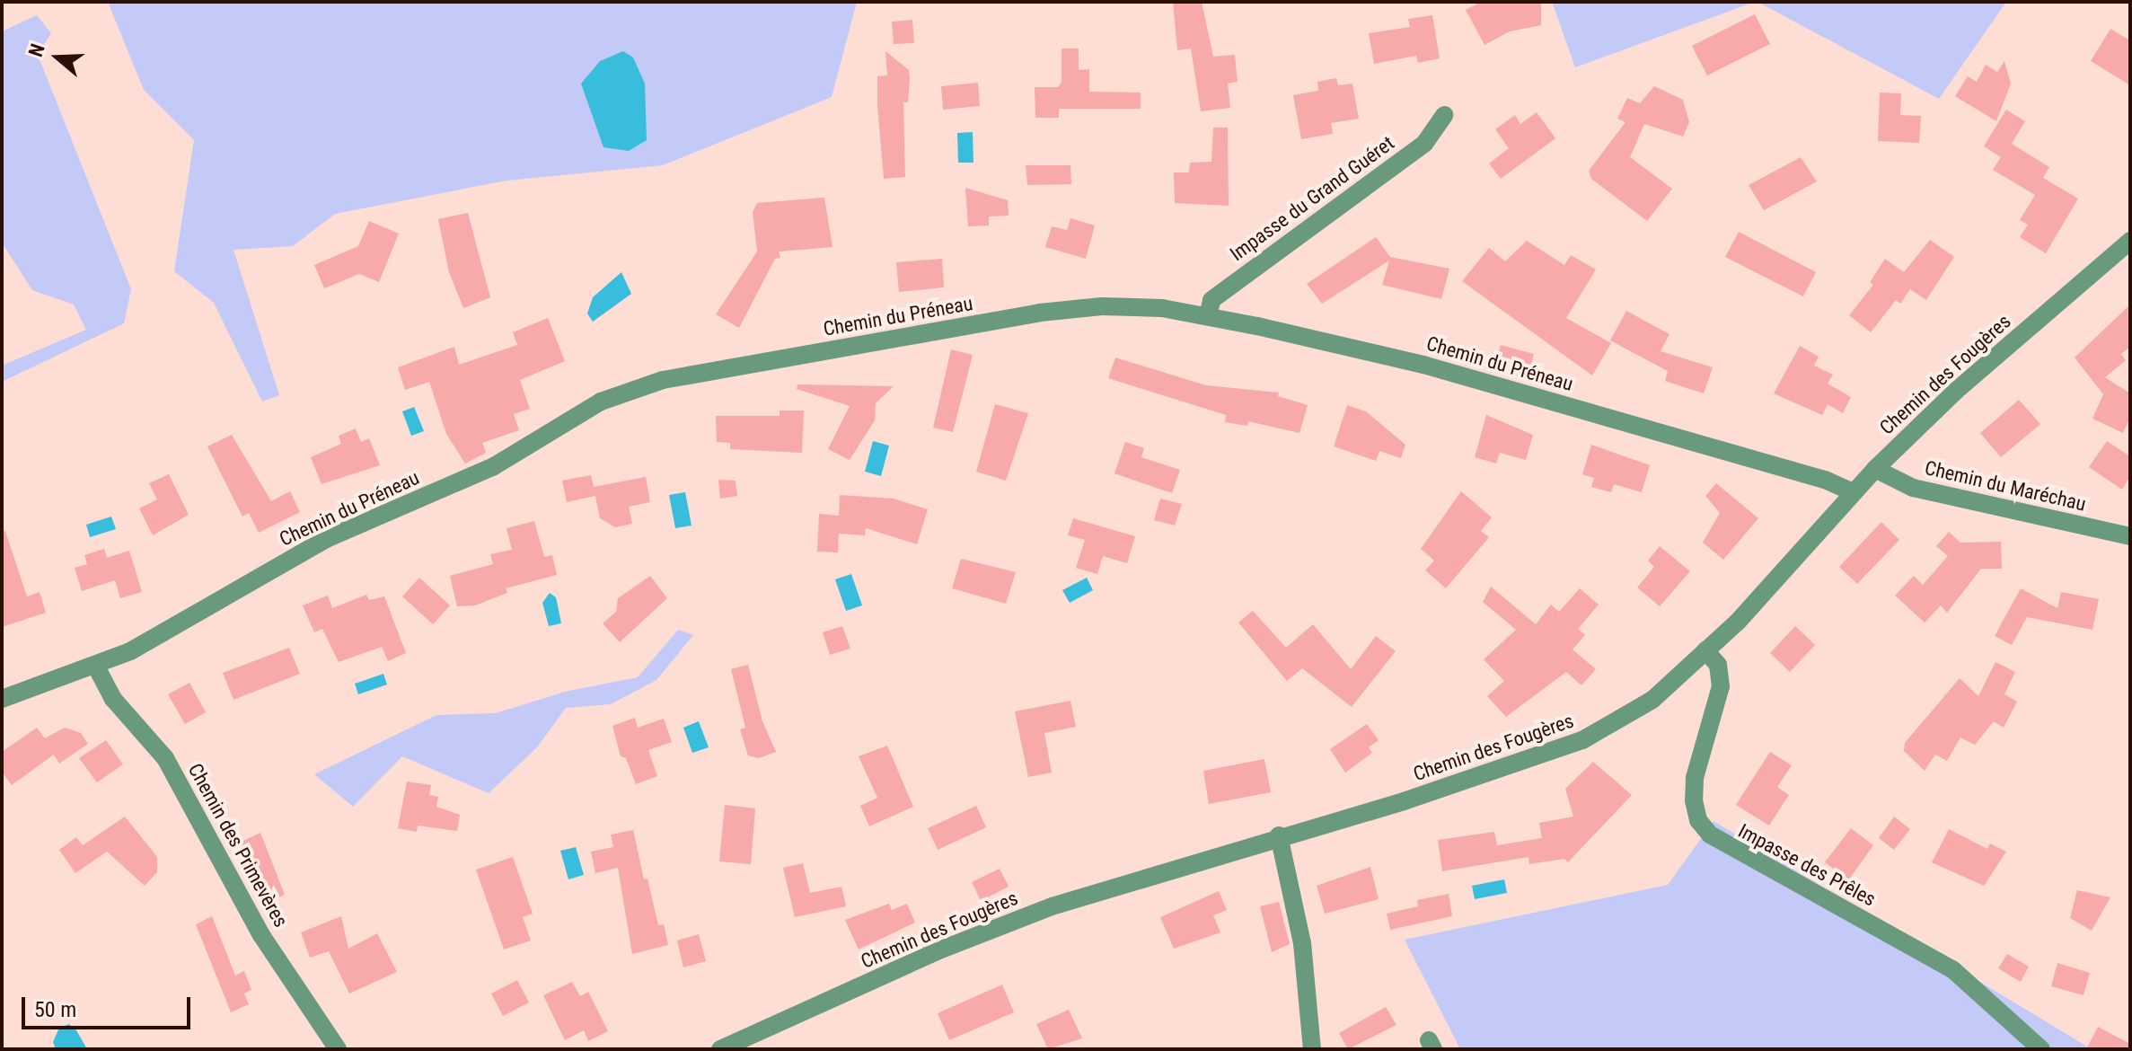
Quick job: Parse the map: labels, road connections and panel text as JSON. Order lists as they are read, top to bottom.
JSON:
{
  "streets": {
    "street": [
      "Impasse du Grand Guéret",
      "Chemin du Préneau",
      "Chemin des Fougères",
      "Chemin du Maréchau",
      "Chemin des Primevères",
      "Impasse des Prêles"
    ]
  },
  "crossings": [
    ["Impasse du Grand Guéret", "Chemin du Préneau"],
    ["Chemin du Préneau", "Chemin des Fougères"],
    ["Chemin du Préneau", "Chemin des Primevères"],
    ["Chemin des Fougères", "Chemin du Maréchau"],
    ["Chemin des Fougères", "Impasse des Prêles"]
  ],
  "scale_bar": "50 m",
  "north": "left"
}
